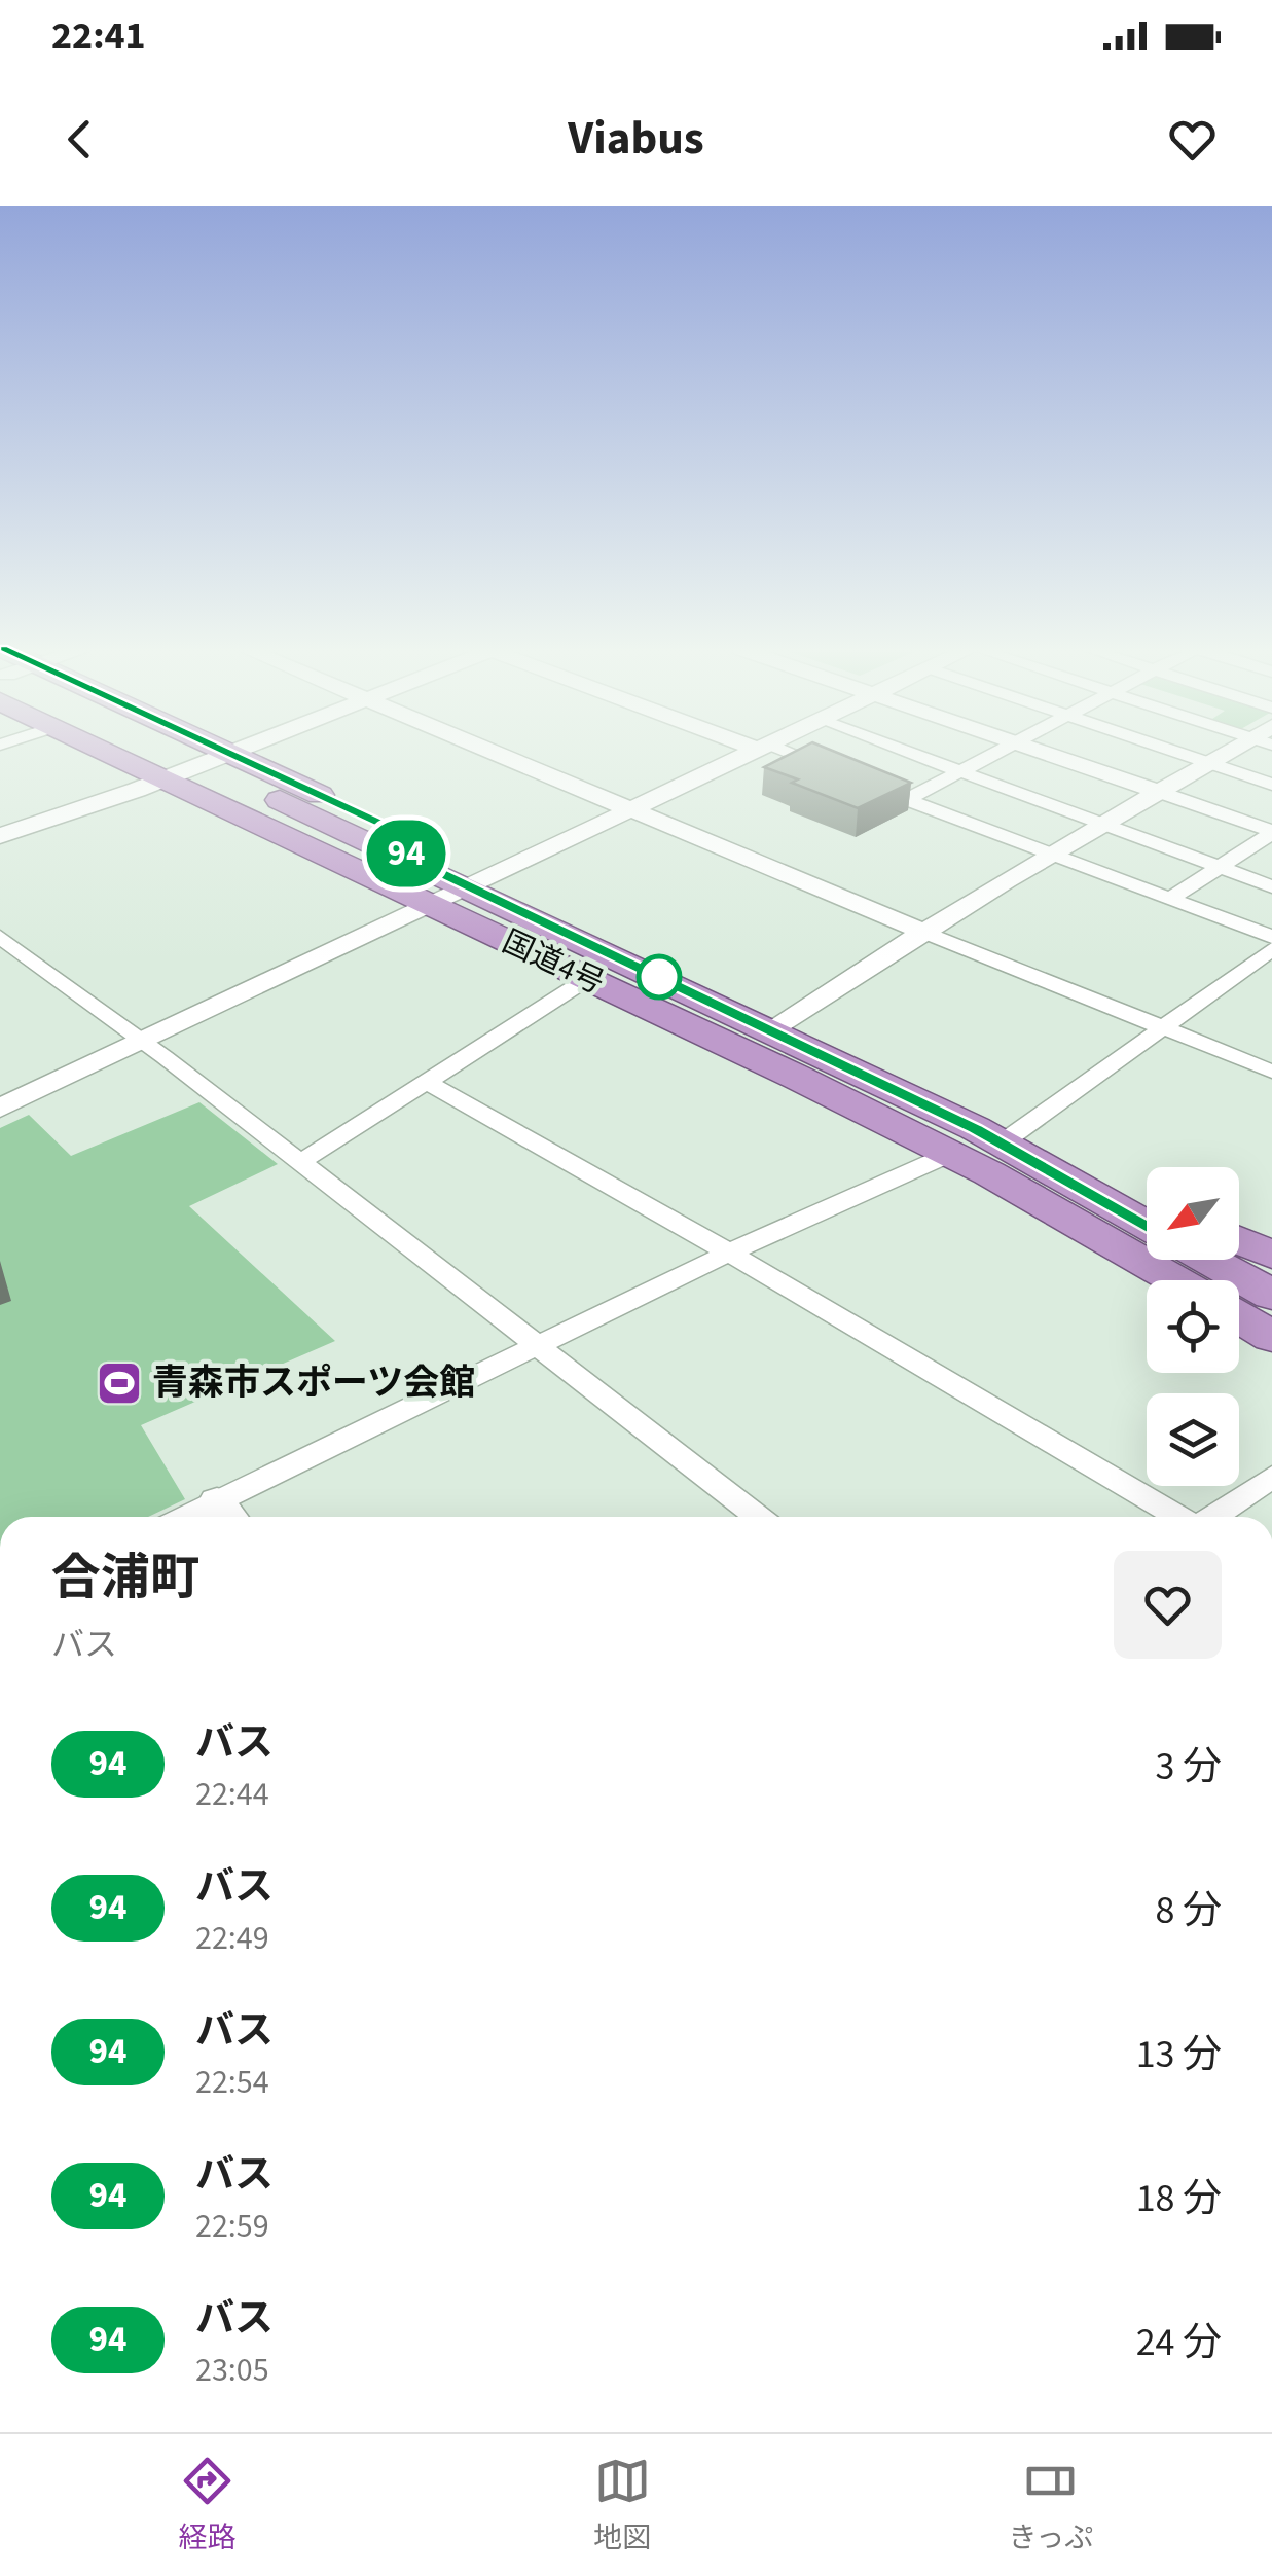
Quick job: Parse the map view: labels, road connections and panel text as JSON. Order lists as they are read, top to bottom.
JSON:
{
  "streets": {
    "highway": ["国道4号"]
  },
  "places": {
    "sports": ["青森市スポーツ会館"]
  },
  "lines": ["bus line 94"],
  "north": "bottom left",
  "page": {
    "status": "22:41",
    "header": "Viabus",
    "on_map": "94",
    "heading": ["合浦町", "バス"],
    "list": [
      {
        "mark": "94",
        "name": "バス",
        "note": "22:44",
        "value": "3 分"
      },
      {
        "mark": "94",
        "name": "バス",
        "note": "22:49",
        "value": "8 分"
      },
      {
        "mark": "94",
        "name": "バス",
        "note": "22:54",
        "value": "13 分"
      },
      {
        "mark": "94",
        "name": "バス",
        "note": "22:59",
        "value": "18 分"
      },
      {
        "mark": "94",
        "name": "バス",
        "note": "23:05",
        "value": "24 分"
      }
    ],
    "tabs": ["経路", "地図", "きっぷ"]
  }
}
